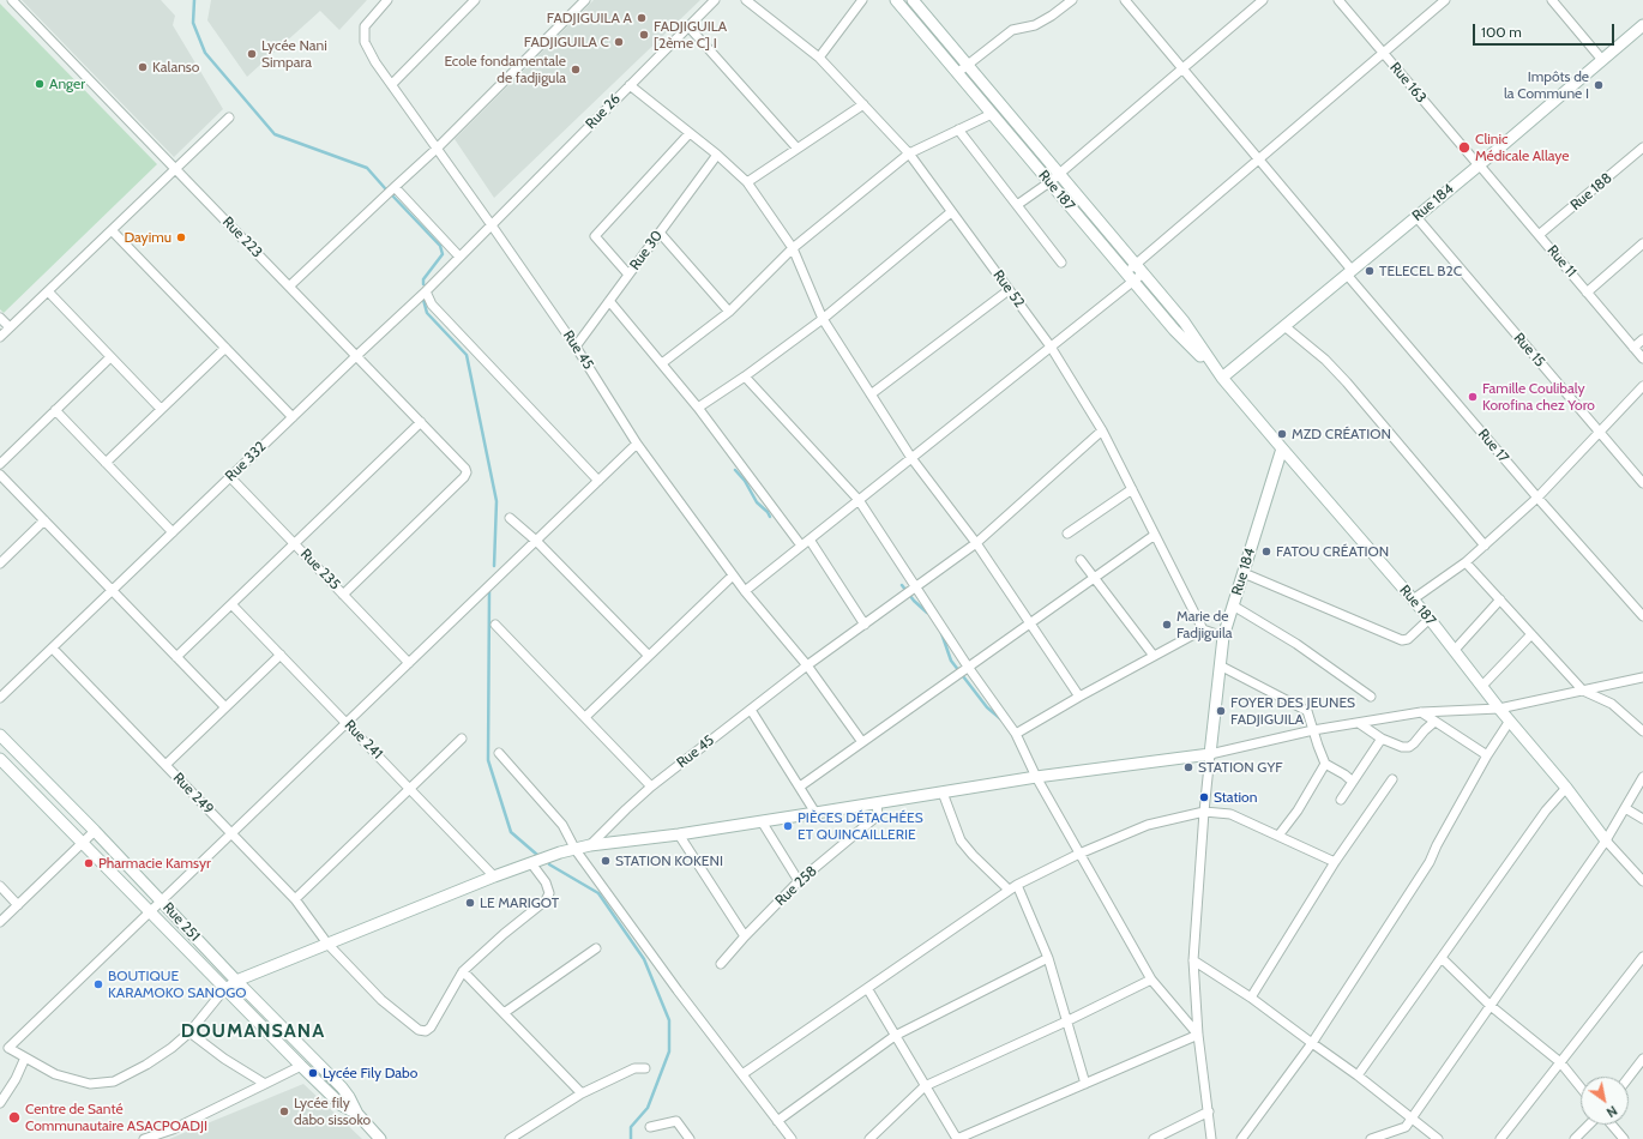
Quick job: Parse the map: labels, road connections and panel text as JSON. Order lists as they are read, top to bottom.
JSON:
{
  "streets": {
    "street": [
      "Rue 163",
      "Rue 26",
      "Rue 187",
      "Rue 188",
      "Rue 184",
      "Rue 223",
      "Rue 30",
      "Rue 11",
      "Rue 52",
      "Rue 45",
      "Rue 15",
      "Rue 17",
      "Rue 332",
      "Rue 235",
      "Rue 241",
      "Rue 249",
      "Rue 258",
      "Rue 251"
    ]
  },
  "crossings": [
    ["Rue 163", "Rue 184"],
    ["Rue 163", "Rue 11"],
    ["Rue 26", "Rue 45"],
    ["Rue 26", "Rue 332"],
    ["Rue 187", "Rue 184"],
    ["Rue 188", "Rue 11"],
    ["Rue 184", "Rue 11"],
    ["Rue 184", "Rue 15"],
    ["Rue 184", "Rue 17"],
    ["Rue 223", "Rue 332"],
    ["Rue 223", "Rue 235"],
    ["Rue 30", "Rue 45"],
    ["Rue 45", "Rue 332"],
    ["Rue 332", "Rue 235"],
    ["Rue 332", "Rue 249"]
  ],
  "districts": ["DOUMANSANA"],
  "places": [
    "FADJIGUILA A",
    "FADJIGUILA [2ème C] I",
    "FADJIGUILA C",
    "Lycée Nani Simpara",
    "Kalanso",
    "Ecole fondamentale de fadjigula",
    "Anger",
    "Impôts de la Commune I",
    "Clinic Médicale Allaye",
    "Dayimu",
    "TELECEL B2C",
    "Famille Coulibaly Korofina chez Yoro",
    "MZD CRÉATION",
    "FATOU CRÉATION",
    "Marie de Fadjiguila",
    "FOYER DES JEUNES FADJIGUILA",
    "STATION GYF",
    "Station",
    "PIÈCES DÉTACHÉES ET QUINCAILLERIE",
    "STATION KOKENI",
    "Pharmacie Kamsyr",
    "LE MARIGOT",
    "BOUTIQUE KARAMOKO SANOGO",
    "Lycée Fily Dabo",
    "Lycée fily dabo sissoko",
    "Centre de Santé Communautaire ASACPOADJI"
  ],
  "scale_bar": "100 m",
  "north": "bottom right"
}
